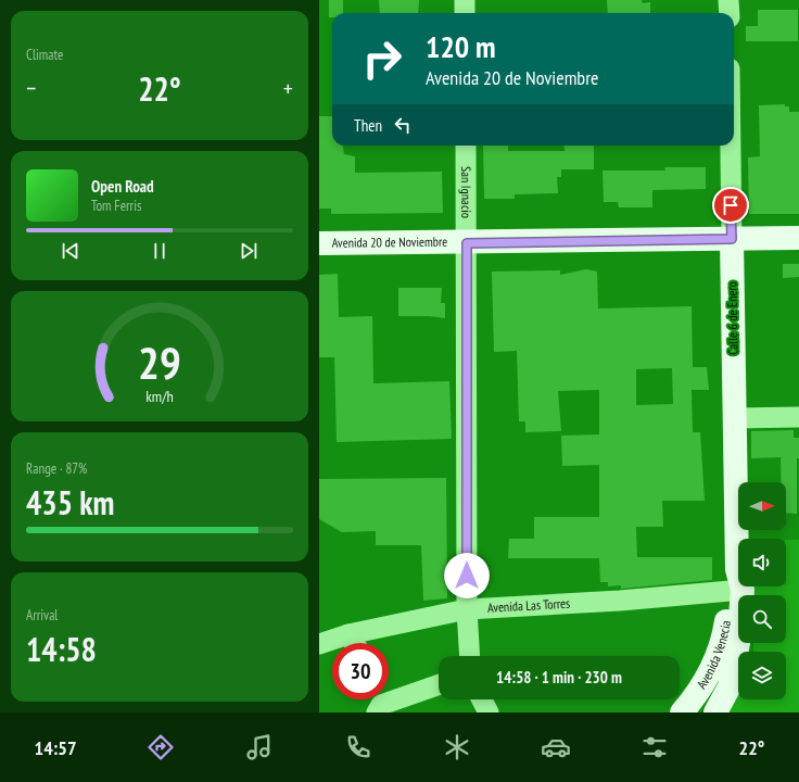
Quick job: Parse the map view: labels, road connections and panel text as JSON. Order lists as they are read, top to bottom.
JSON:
{
  "streets": {
    "main road": ["Avenida 20 de Noviembre", "Calle 6 de Enero", "Avenida Venecia"],
    "street": ["San Ignacio", "Avenida Las Torres"]
  },
  "crossings": [
    ["San Ignacio", "Avenida 20 de Noviembre"],
    ["San Ignacio", "Avenida Las Torres"],
    ["Avenida 20 de Noviembre", "Calle 6 de Enero"],
    ["Calle 6 de Enero", "Avenida Las Torres"],
    ["Calle 6 de Enero", "Avenida Venecia"],
    ["Avenida Las Torres", "Avenida Venecia"]
  ],
  "north": "right",
  "page": {
    "tile": [
      "Climate",
      ["Range · 87%", "435 km"],
      ["Arrival", "14:58"]
    ],
    "turn": ["120 m", "Avenida 20 de Noviembre"],
    "heat": ["−", "22°", "+"],
    "then": "Then",
    "song": ["Open Road", "Tom Ferris"],
    "limit": "30",
    "trip": "14:58 · 1 min · 230 m",
    "tabs": ["14:57", "22°"],
    "gauge": ["29", "km/h"]
  }
}
